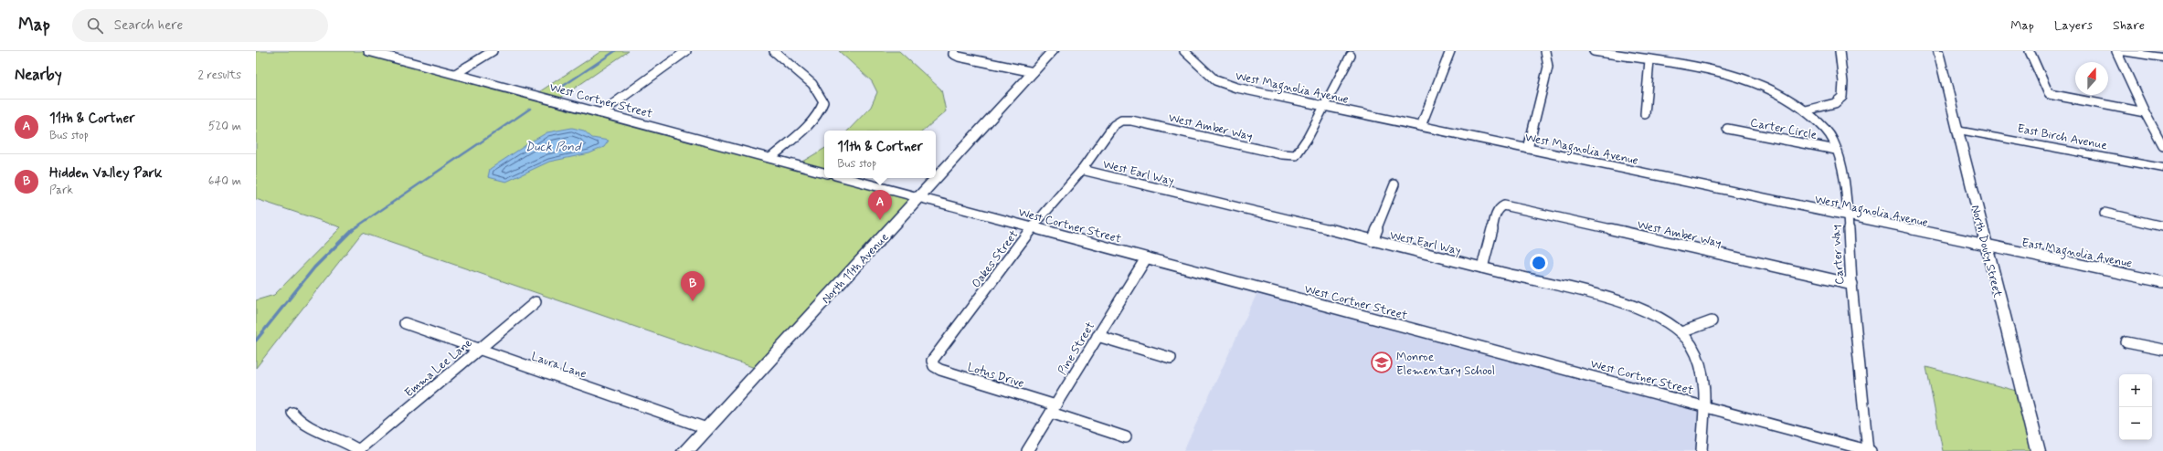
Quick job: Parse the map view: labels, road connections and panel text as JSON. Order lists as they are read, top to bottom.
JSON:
{
  "streets": {
    "main road": ["North 11th Avenue"],
    "street": [
      "West Magnolia Avenue",
      "West Cortner Street",
      "West Amber Way",
      "Carter Circle",
      "East Birch Avenue",
      "West Earl Way",
      "North Douty Street",
      "East Magnolia Avenue",
      "Carter Way",
      "Oakes Street",
      "Pine Street",
      "Laura Lane",
      "Emma Lee Lane",
      "Lotus Drive"
    ]
  },
  "crossings": [
    ["West Magnolia Avenue", "West Amber Way"],
    ["West Magnolia Avenue", "North Douty Street"],
    ["West Magnolia Avenue", "East Magnolia Avenue"],
    ["West Magnolia Avenue", "Carter Way"],
    ["West Cortner Street", "West Earl Way"],
    ["West Cortner Street", "Carter Way"],
    ["West Cortner Street", "Oakes Street"],
    ["West Cortner Street", "North 11th Avenue"],
    ["West Cortner Street", "Pine Street"],
    ["West Amber Way", "West Earl Way"],
    ["West Amber Way", "Carter Way"],
    ["West Amber Way", "Oakes Street"],
    ["Carter Circle", "Carter Way"],
    ["East Birch Avenue", "North Douty Street"],
    ["West Earl Way", "Oakes Street"],
    ["North Douty Street", "East Magnolia Avenue"],
    ["Oakes Street", "Lotus Drive"],
    ["North 11th Avenue", "Laura Lane"],
    ["Pine Street", "Lotus Drive"],
    ["Laura Lane", "Emma Lee Lane"]
  ],
  "water": ["Duck Pond"],
  "places": {
    "school or university": ["Monroe Elementary School"]
  },
  "north": "top",
  "page": {
    "header": "Map",
    "search": "Search here",
    "nav": ["Map", "Layers", "Share"],
    "heading": ["Nearby", "2 results"],
    "list": [
      {
        "mark": "A",
        "name": "11th & Cortner",
        "note": "Bus stop",
        "value": "520 m"
      },
      {
        "mark": "B",
        "name": "Hidden Valley Park",
        "note": "Park",
        "value": "640 m"
      }
    ],
    "popup": ["11th & Cortner", "Bus stop"],
    "pins": ["A", "B"],
    "map_buttons": ["+", "−"]
  }
}
